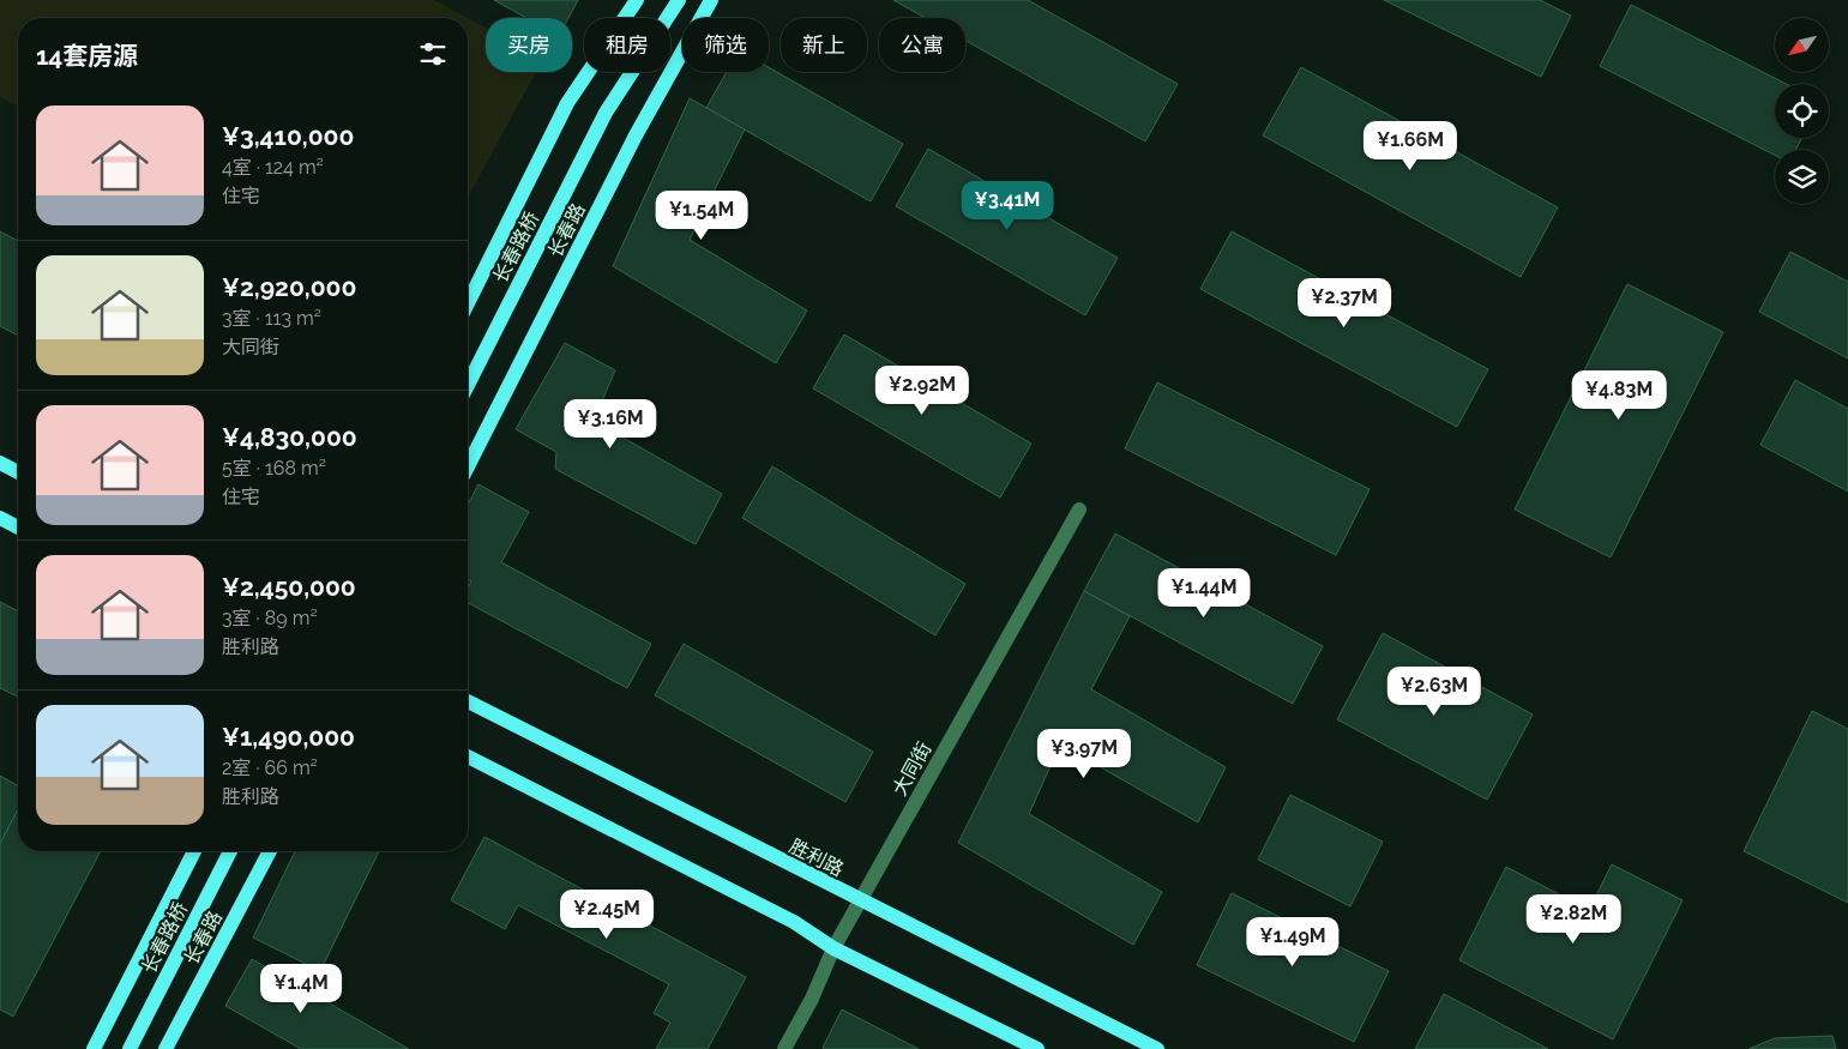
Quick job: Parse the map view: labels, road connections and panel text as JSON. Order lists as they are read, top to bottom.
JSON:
{
  "streets": {
    "main road": ["长春路", "长春路桥", "胜利路"],
    "street": ["大同街"]
  },
  "crossings": [
    ["大同街", "胜利路"]
  ],
  "north": "bottom left",
  "page": {
    "chip": [
      "买房",
      "租房",
      "筛选",
      "新上",
      "公寓"
    ],
    "heading": "14套房源",
    "list": [
      {
        "name": "¥3,410,000",
        "note": "4室 · 124 m² · 住宅"
      },
      {
        "name": "¥2,920,000",
        "note": "3室 · 113 m² · 大同街"
      },
      {
        "name": "¥4,830,000",
        "note": "5室 · 168 m² · 住宅"
      },
      {
        "name": "¥2,450,000",
        "note": "3室 · 89 m² · 胜利路"
      },
      {
        "name": "¥1,490,000",
        "note": "2室 · 66 m² · 胜利路"
      }
    ],
    "price": [
      "¥1.66M",
      "¥3.41M",
      "¥1.54M",
      "¥2.37M",
      "¥2.92M",
      "¥4.83M",
      "¥3.16M",
      "¥1.44M",
      "¥2.63M",
      "¥3.97M",
      "¥2.45M",
      "¥2.82M",
      "¥1.49M",
      "¥1.4M"
    ]
  }
}
